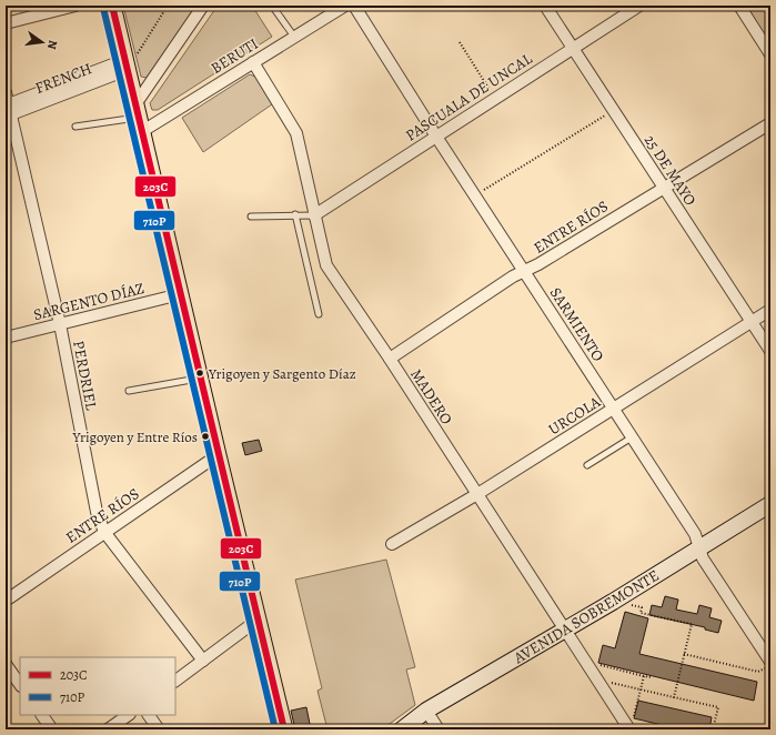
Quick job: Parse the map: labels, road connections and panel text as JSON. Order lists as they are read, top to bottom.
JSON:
{
  "streets": {
    "main road": ["AVENIDA SOBREMONTE"],
    "street": [
      "BERUTI",
      "FRENCH",
      "PASCUALA DE UNCAL",
      "25 DE MAYO",
      "ENTRE RÍOS",
      "SARGENTO DÍAZ",
      "SARMIENTO",
      "PERDRIEL",
      "MADERO",
      "URCOLA"
    ]
  },
  "crossings": [
    ["BERUTI", "MADERO"],
    ["FRENCH", "PERDRIEL"],
    ["PASCUALA DE UNCAL", "25 DE MAYO"],
    ["PASCUALA DE UNCAL", "SARMIENTO"],
    ["PASCUALA DE UNCAL", "MADERO"],
    ["25 DE MAYO", "ENTRE RÍOS"],
    ["25 DE MAYO", "URCOLA"],
    ["ENTRE RÍOS", "SARMIENTO"],
    ["ENTRE RÍOS", "PERDRIEL"],
    ["ENTRE RÍOS", "MADERO"],
    ["SARGENTO DÍAZ", "PERDRIEL"],
    ["SARMIENTO", "URCOLA"],
    ["SARMIENTO", "AVENIDA SOBREMONTE"],
    ["MADERO", "URCOLA"],
    ["MADERO", "AVENIDA SOBREMONTE"]
  ],
  "places": ["Yrigoyen y Sargento Díaz", "Yrigoyen y Entre Ríos"],
  "lines": ["transit line 203C", "transit line 710P"],
  "legend": ["203C", "710P"],
  "north": "right"
}
